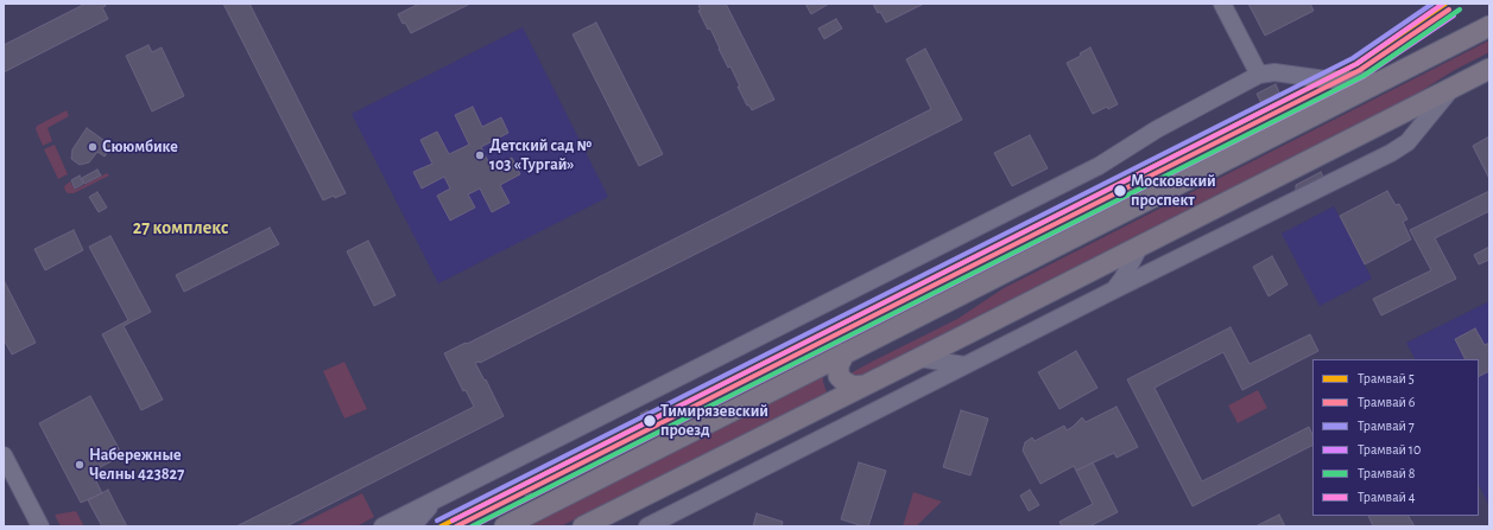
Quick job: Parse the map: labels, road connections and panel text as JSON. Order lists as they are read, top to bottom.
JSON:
{
  "districts": ["27 комплекс"],
  "places": [
    "Сююмбике",
    "Детский сад № 103 «Тургай»",
    "Московский проспект",
    "Тимирязевский проезд",
    "Набережные Челны 423827"
  ],
  "lines": [
    "tram line 5",
    "tram line 7",
    "tram line 4",
    "tram line 6",
    "tram line 8",
    "tram line 10"
  ],
  "legend": [
    "Трамвай 5",
    "Трамвай 6",
    "Трамвай 7",
    "Трамвай 10",
    "Трамвай 8",
    "Трамвай 4"
  ]
}
